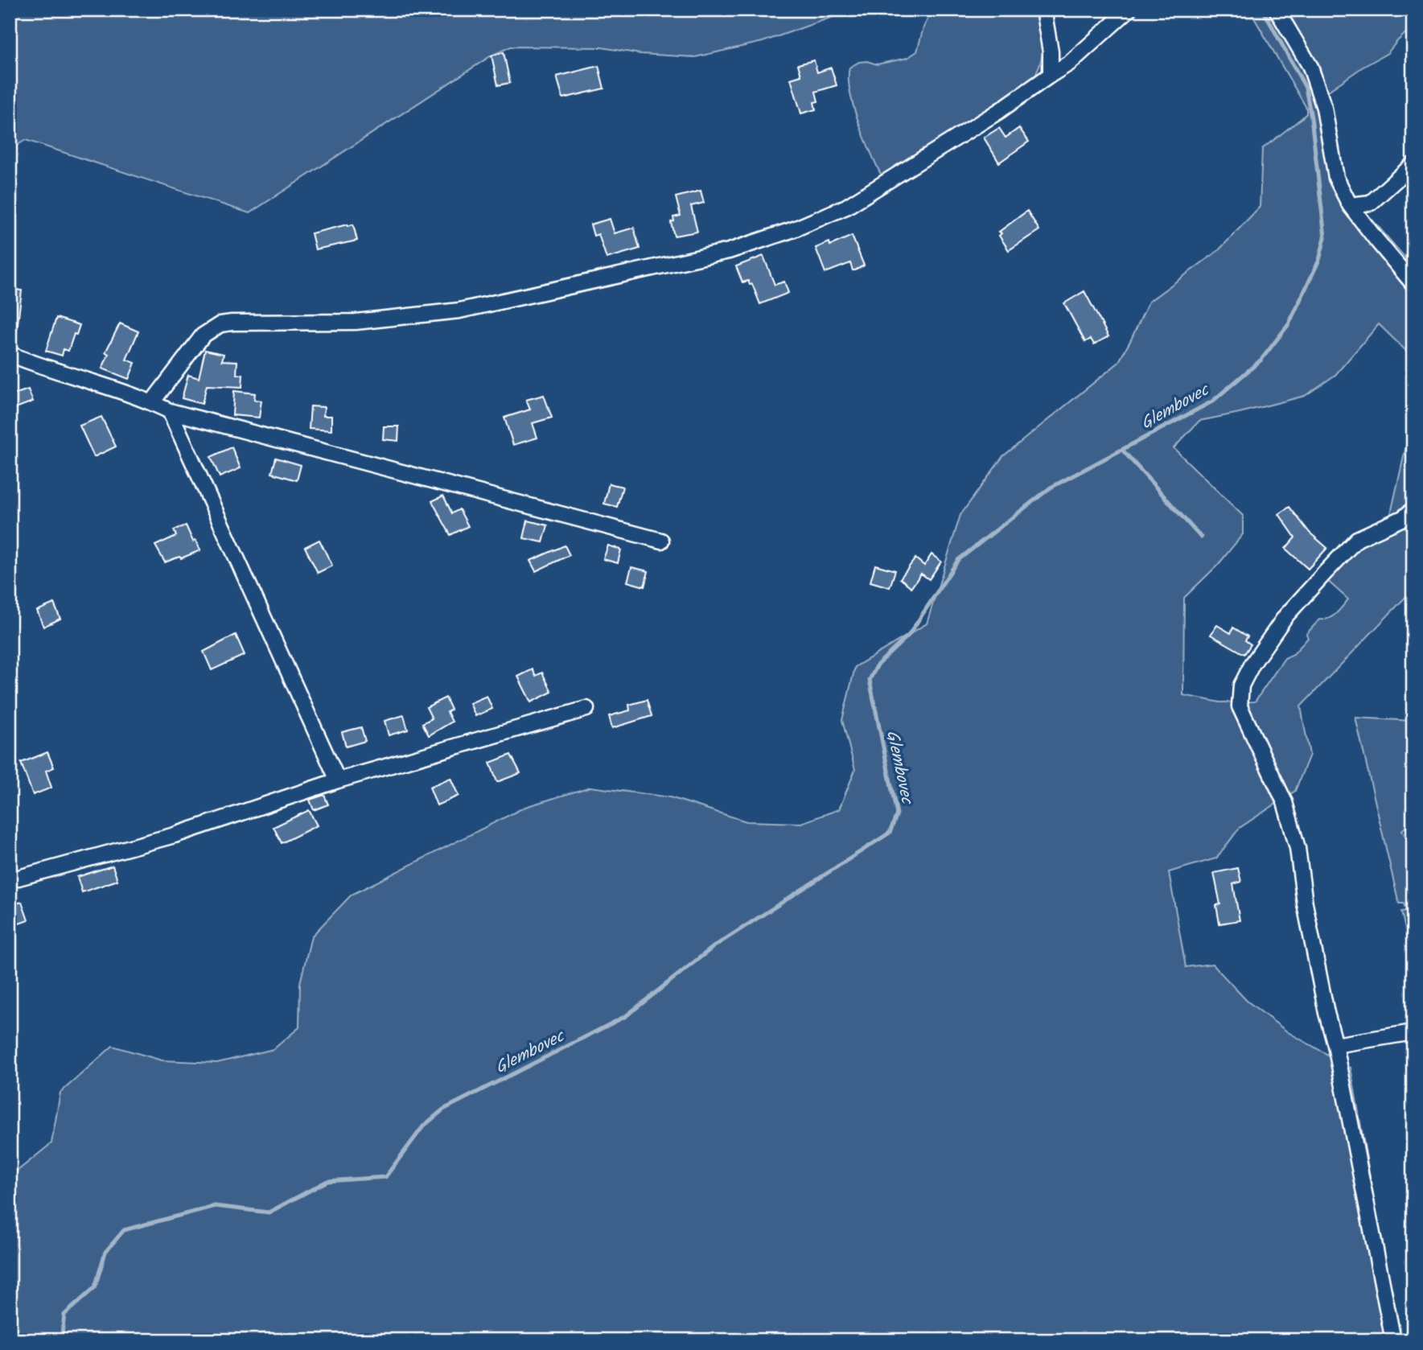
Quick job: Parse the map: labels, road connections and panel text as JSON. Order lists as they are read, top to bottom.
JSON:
{
  "water": ["Glembovec"]
}
